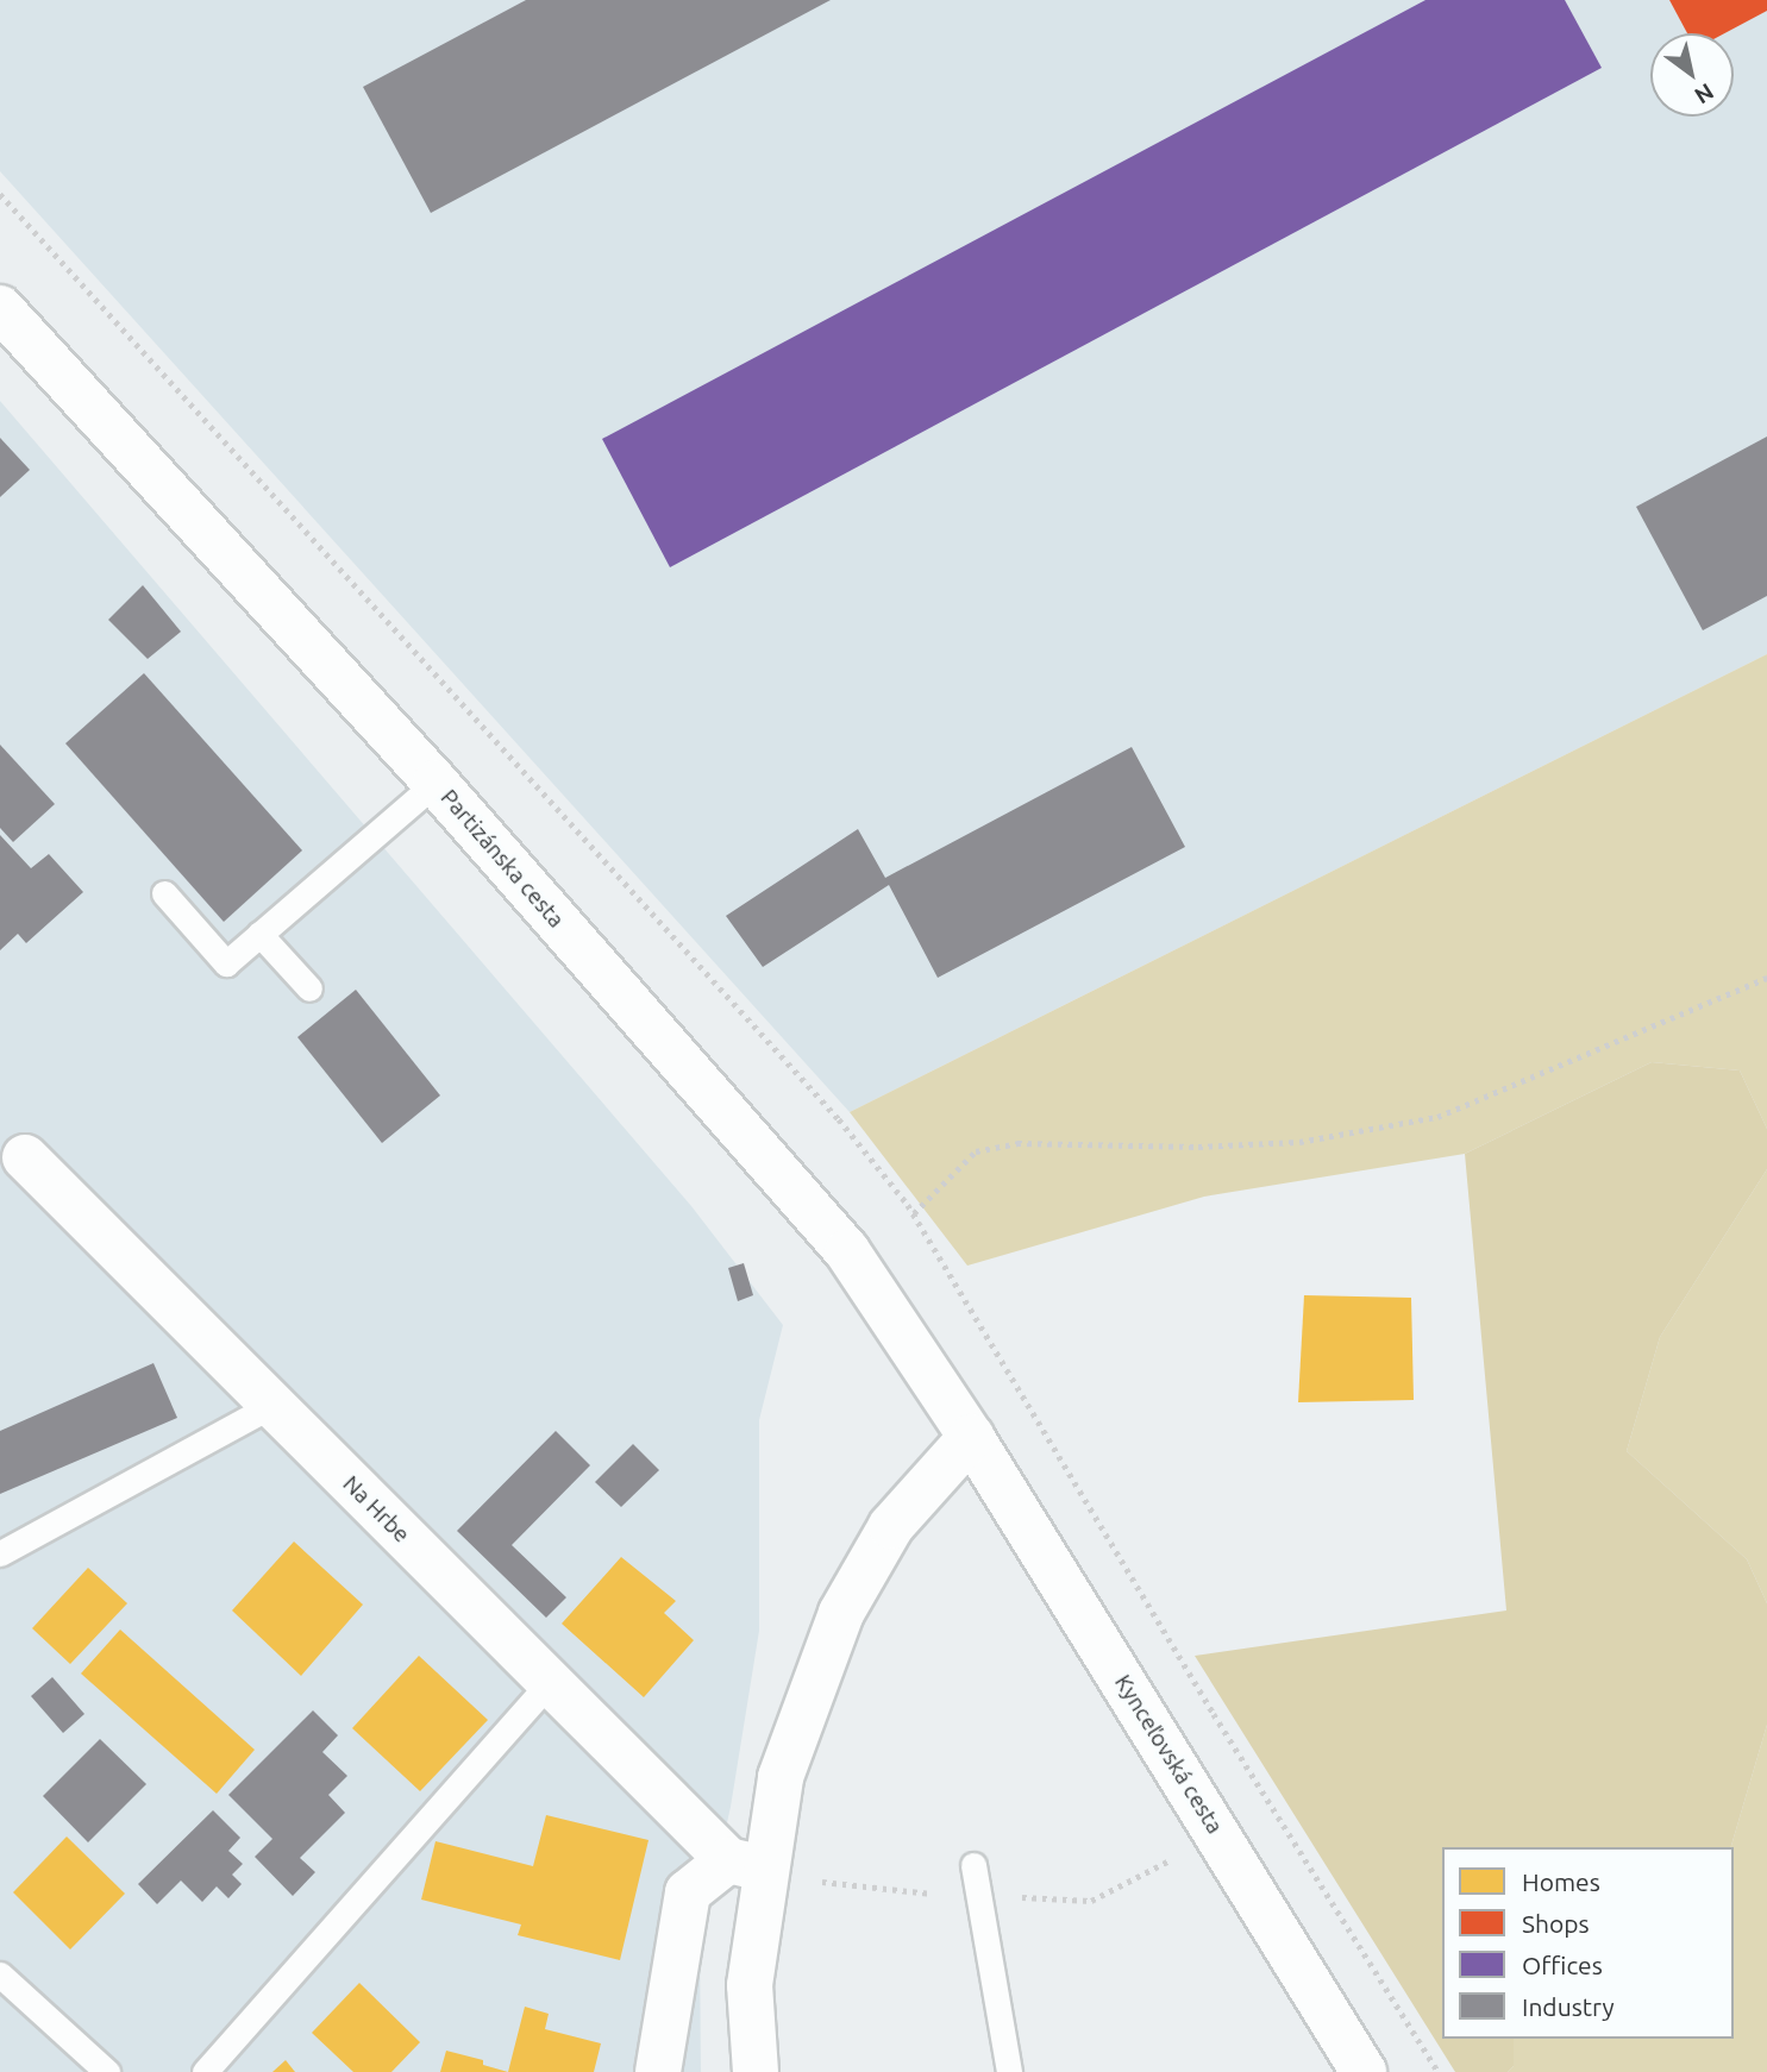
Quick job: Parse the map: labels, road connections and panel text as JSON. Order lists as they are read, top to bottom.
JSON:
{
  "streets": {
    "street": ["Partizánska cesta", "Na Hrbe", "Kynceľovská cesta"]
  },
  "crossings": [
    ["Partizánska cesta", "Kynceľovská cesta"]
  ],
  "legend": [
    "Homes",
    "Shops",
    "Offices",
    "Industry"
  ],
  "north": "bottom right"
}
